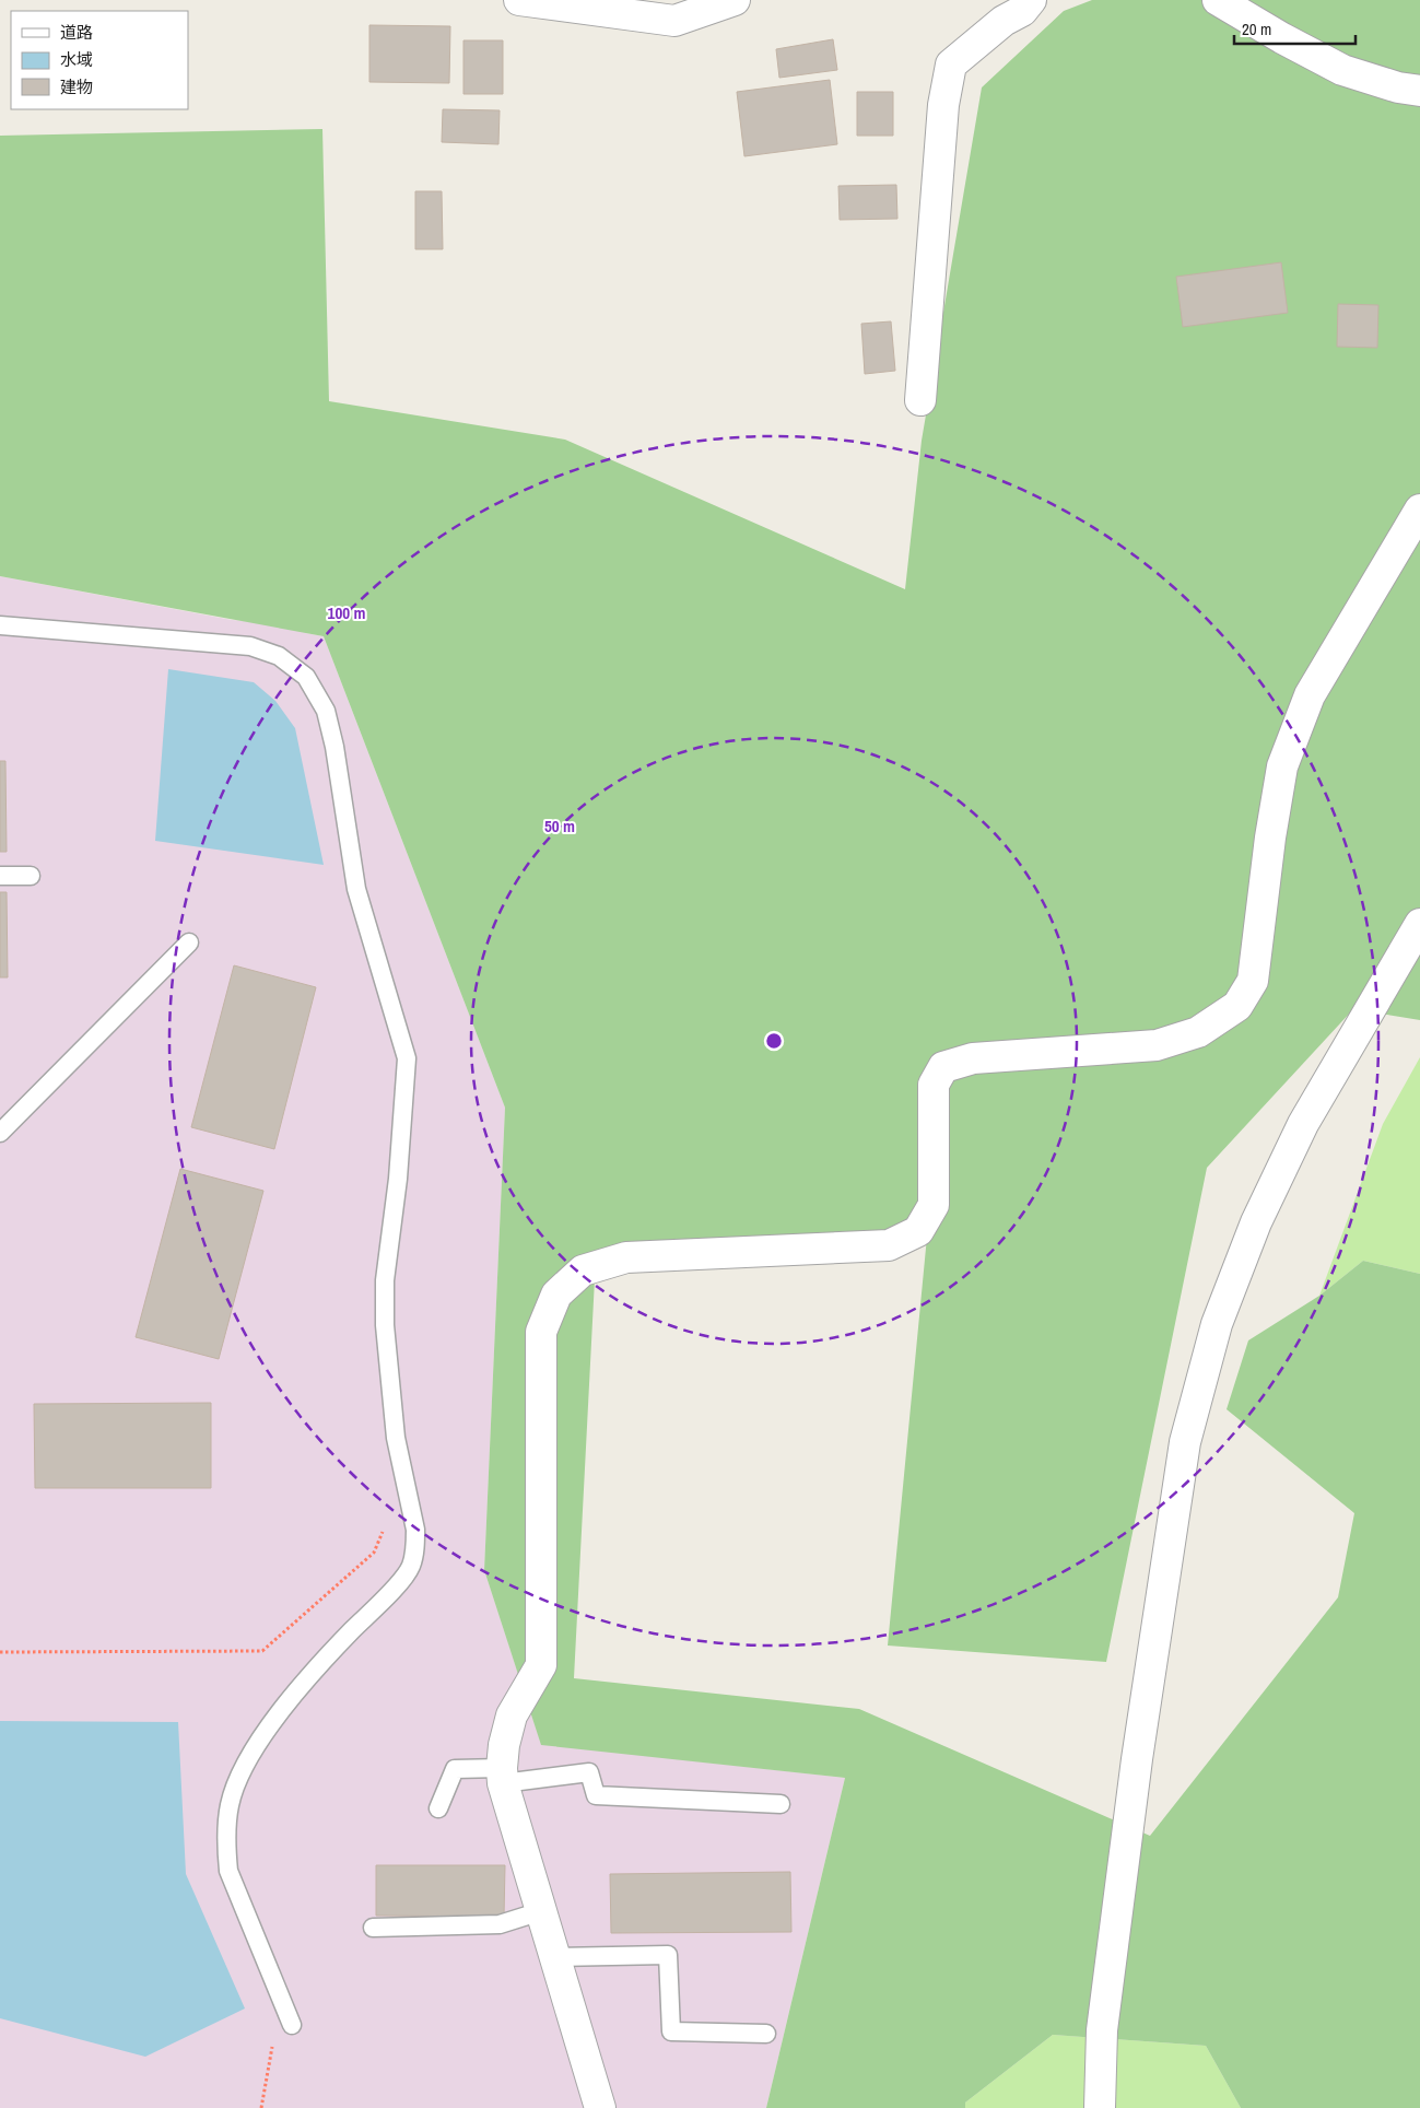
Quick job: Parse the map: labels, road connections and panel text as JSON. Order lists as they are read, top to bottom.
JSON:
{
  "legend": ["道路", "水域", "建物"],
  "scale_bar": "20 m",
  "rings": ["100 m", "50 m"]
}
